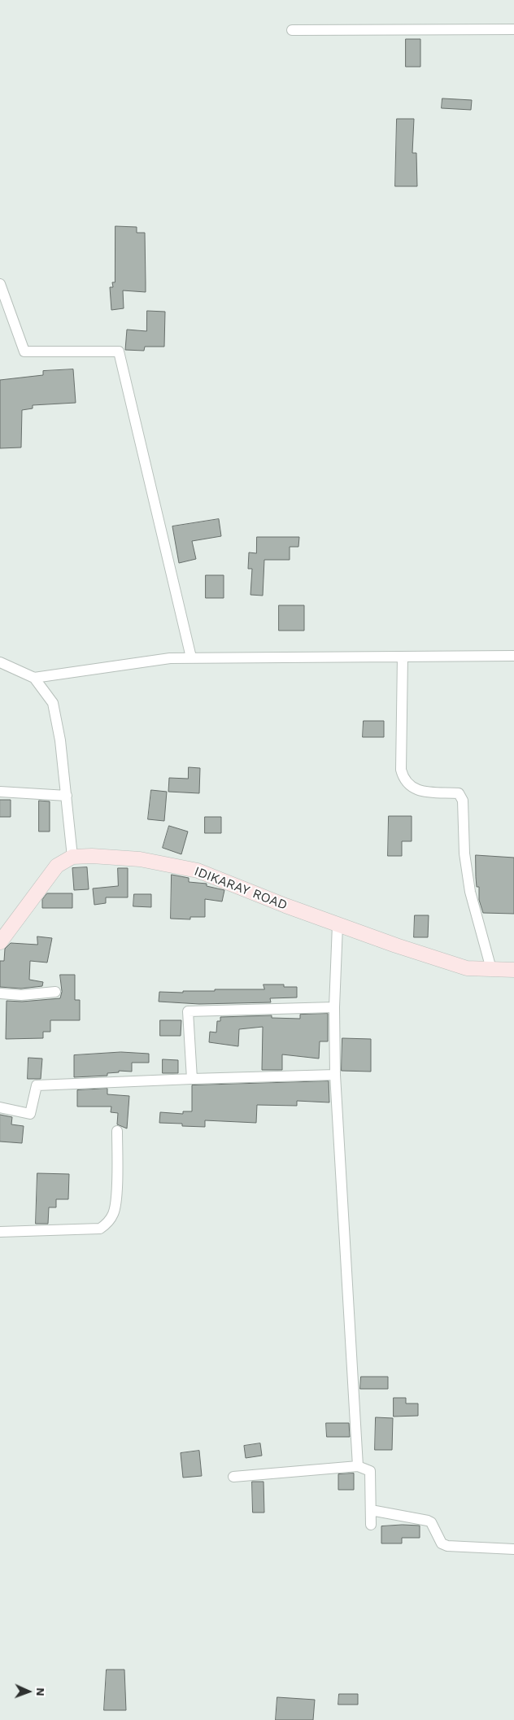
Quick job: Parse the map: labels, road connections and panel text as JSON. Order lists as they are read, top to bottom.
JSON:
{
  "streets": {
    "street": ["IDIKARAY ROAD"]
  },
  "north": "right"
}
